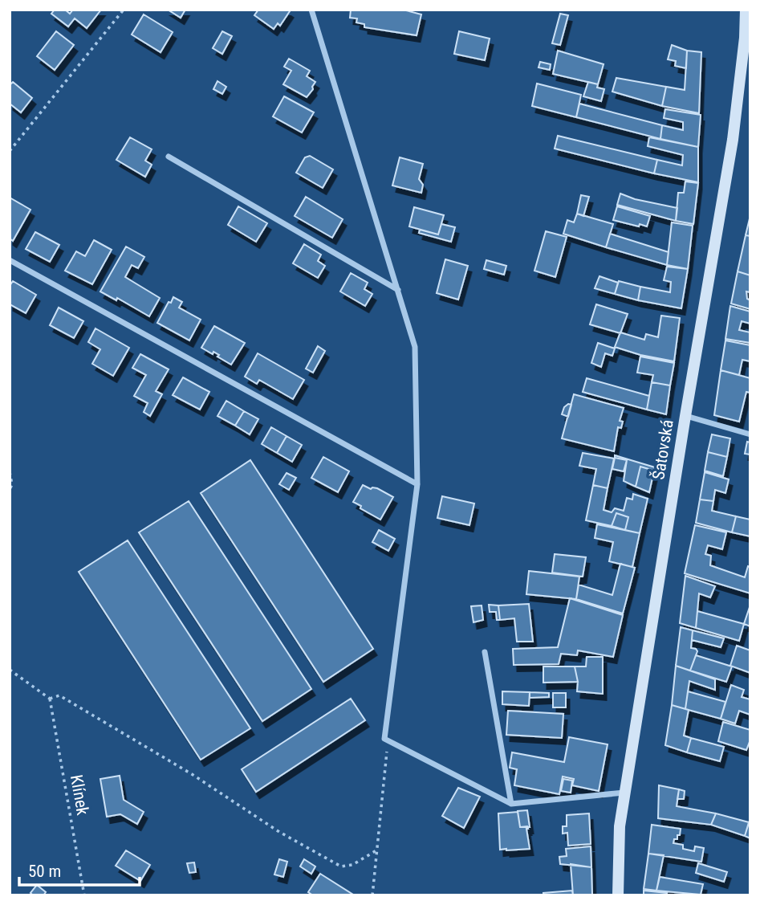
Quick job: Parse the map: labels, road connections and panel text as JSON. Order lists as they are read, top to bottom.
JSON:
{
  "streets": {
    "main road": ["Šatovská"],
    "path": ["Klínek"]
  },
  "scale_bar": "50 m"
}
